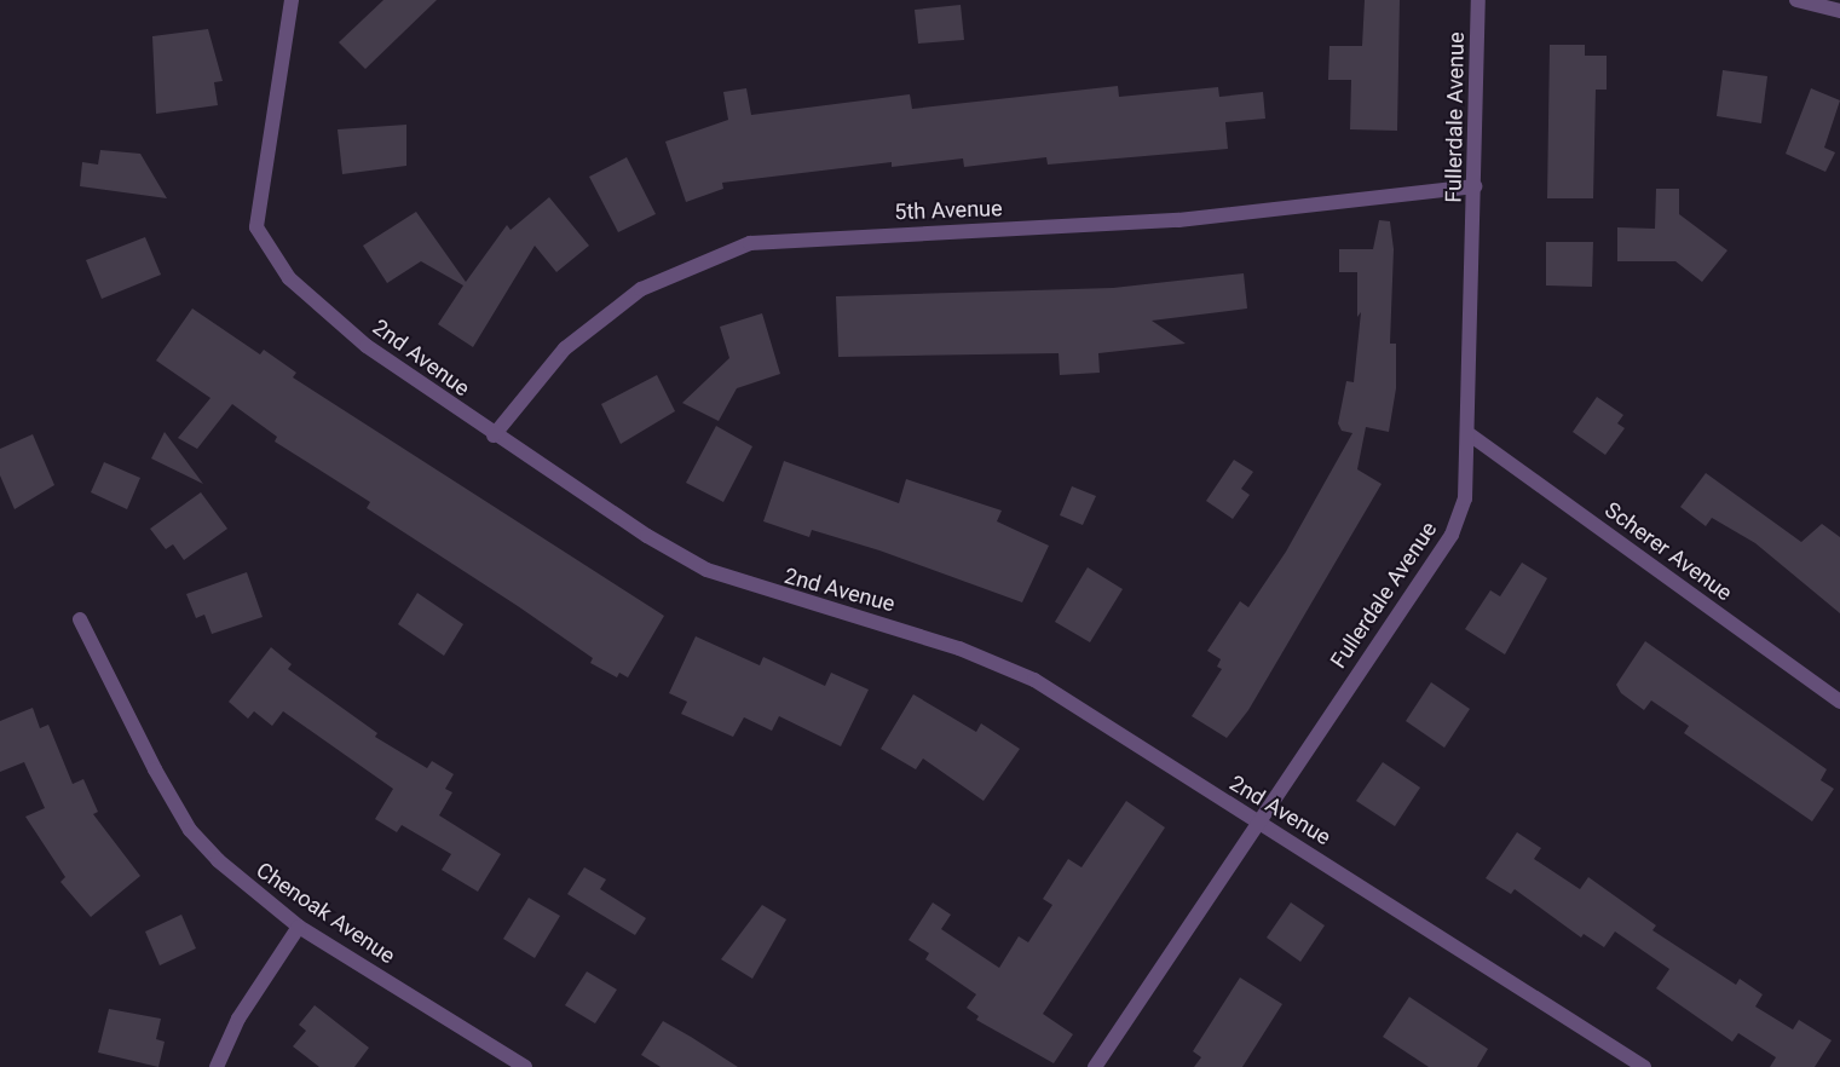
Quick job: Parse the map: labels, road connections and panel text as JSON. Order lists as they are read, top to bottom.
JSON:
{
  "streets": {
    "street": [
      "Fullerdale Avenue",
      "5th Avenue",
      "2nd Avenue",
      "Scherer Avenue",
      "Chenoak Avenue"
    ]
  },
  "crossings": [
    ["Fullerdale Avenue", "5th Avenue"],
    ["Fullerdale Avenue", "2nd Avenue"],
    ["Fullerdale Avenue", "Scherer Avenue"],
    ["5th Avenue", "2nd Avenue"]
  ]
}
